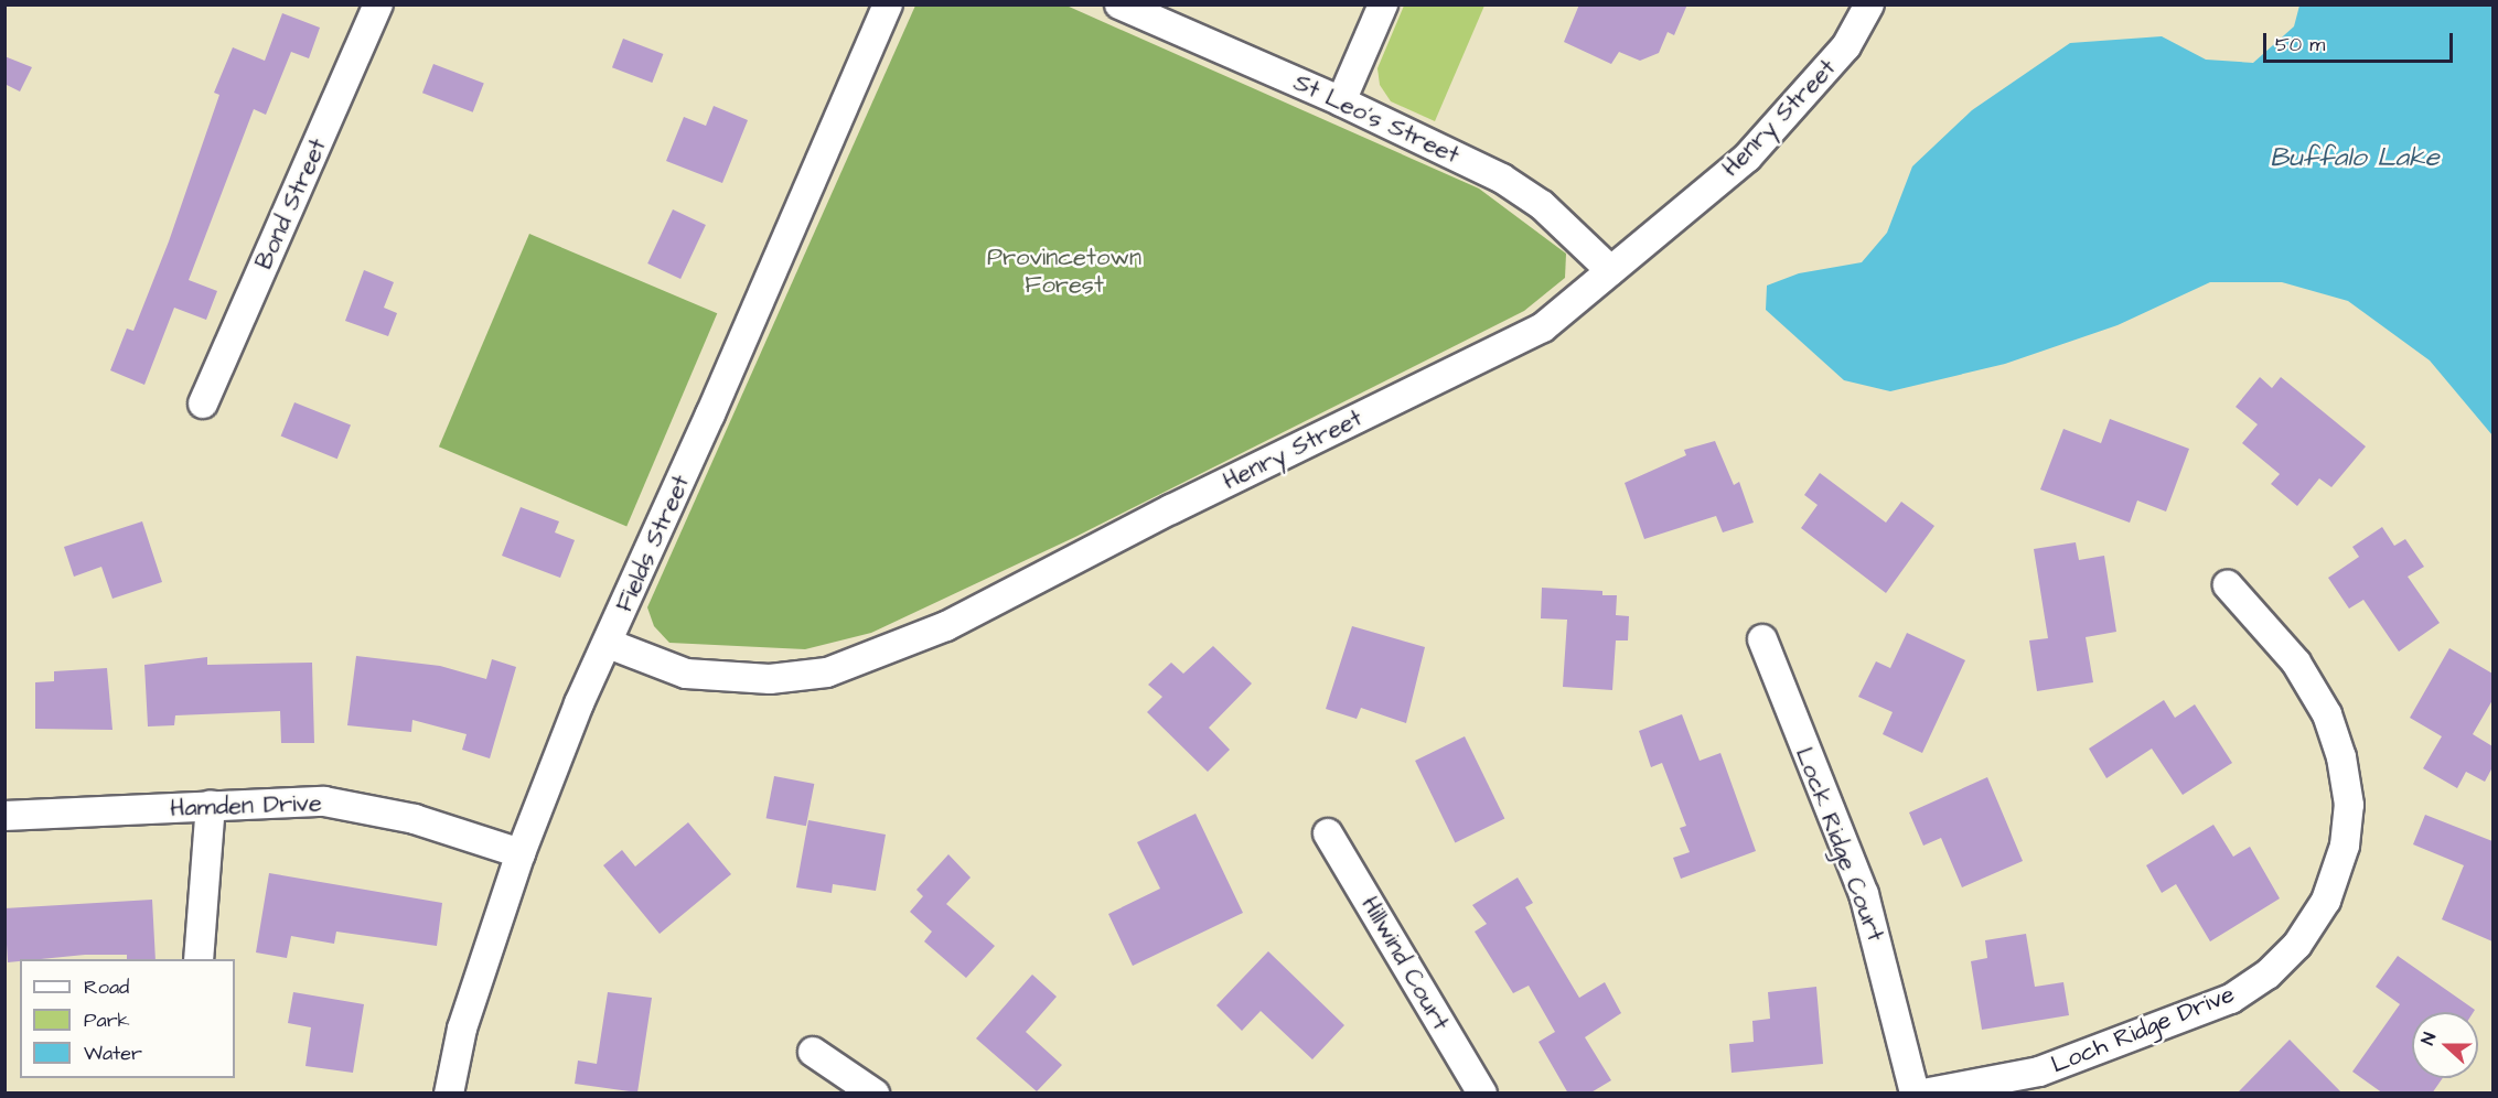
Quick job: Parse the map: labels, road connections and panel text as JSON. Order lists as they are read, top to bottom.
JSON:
{
  "streets": {
    "street": [
      "Henry Street",
      "St Leo's Street",
      "Bond Street",
      "Fields Street",
      "Hamden Drive",
      "Lock Ridge Court",
      "Hillwind Court",
      "Loch Ridge Drive"
    ]
  },
  "crossings": [
    ["Henry Street", "St Leo's Street"],
    ["Henry Street", "Fields Street"],
    ["Fields Street", "Hamden Drive"]
  ],
  "water": ["Buffalo Lake"],
  "parks": ["Provincetown Forest"],
  "legend": ["Road", "Park", "Water"],
  "scale_bar": "50 m",
  "north": "left"
}
